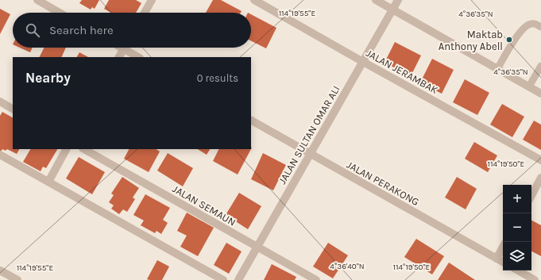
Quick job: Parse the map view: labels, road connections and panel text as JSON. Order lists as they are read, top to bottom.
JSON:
{
  "streets": {
    "street": [
      "JALAN JERAMBAK",
      "JALAN SULTAN OMAR ALI",
      "JALAN PERAKONG",
      "JALAN SEMAUN"
    ]
  },
  "crossings": [
    ["JALAN JERAMBAK", "JALAN SULTAN OMAR ALI"],
    ["JALAN SULTAN OMAR ALI", "JALAN PERAKONG"],
    ["JALAN SULTAN OMAR ALI", "JALAN SEMAUN"]
  ],
  "places": ["Maktab Anthony Abell"],
  "page": {
    "search": "Search here",
    "heading": ["Nearby", "0 results"],
    "map_buttons": ["+", "−"]
  },
  "coordinates": [
    "114°19'55\"E",
    "4°36'35\"N",
    "114°19'50\"E",
    "4°36'40\"N"
  ]
}
